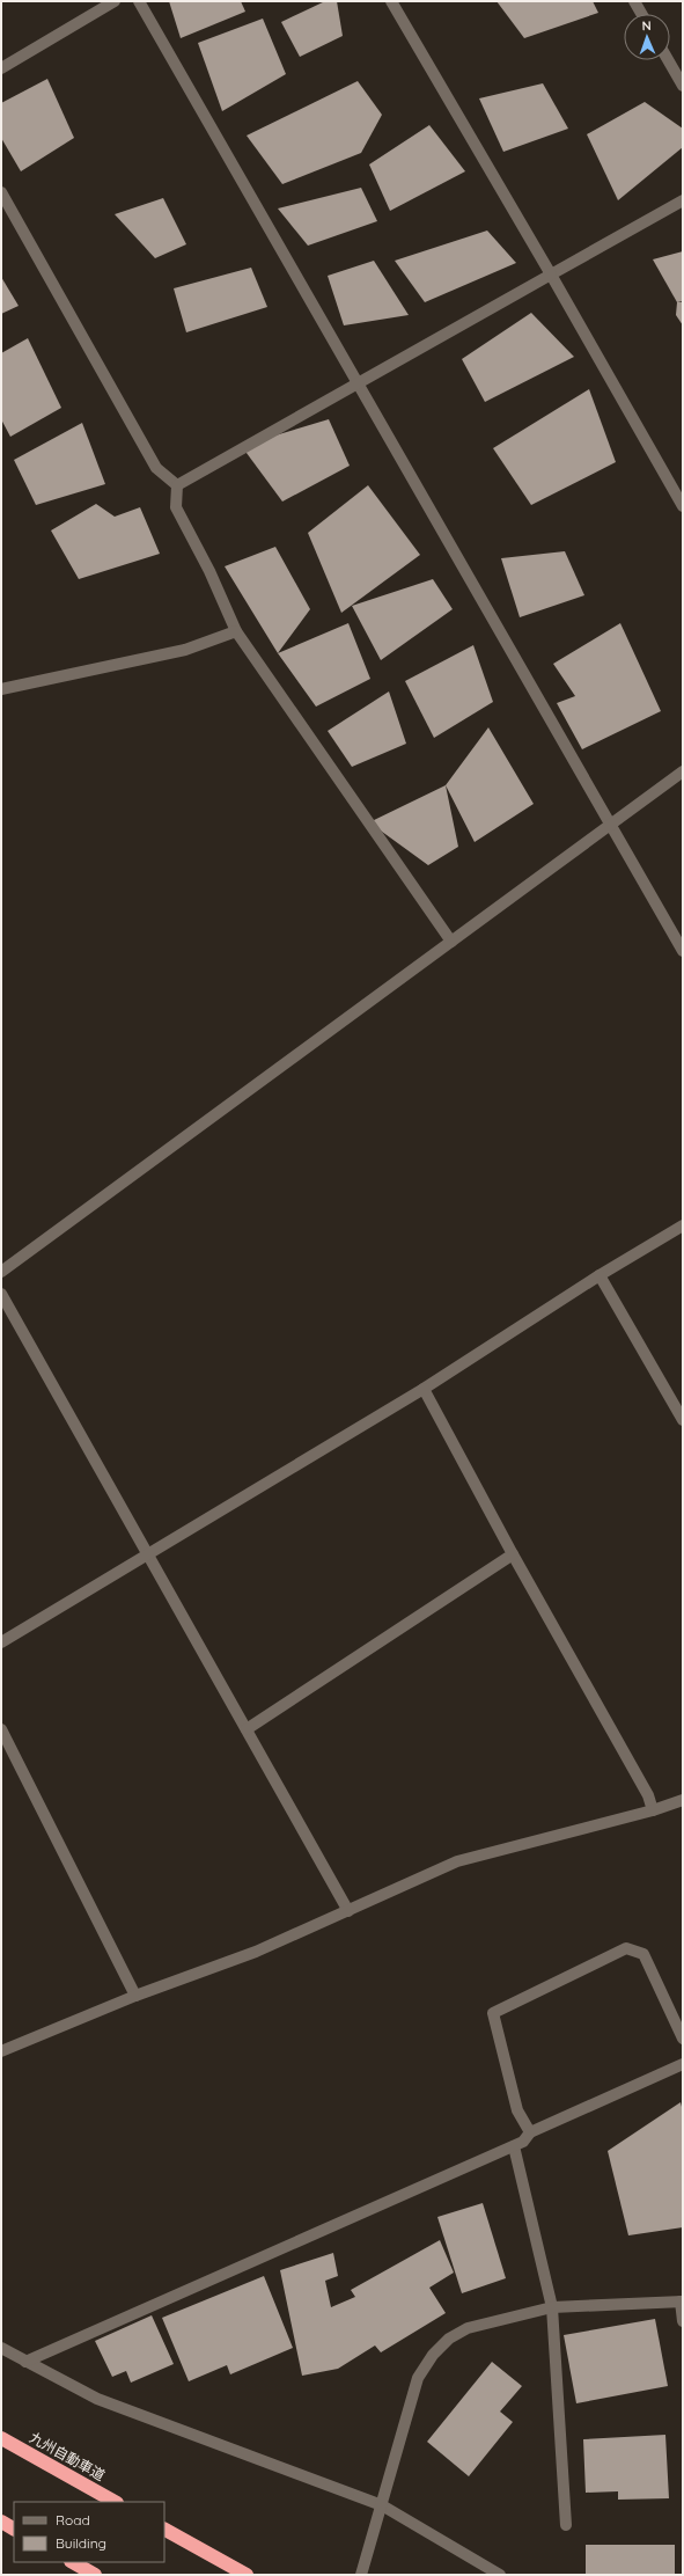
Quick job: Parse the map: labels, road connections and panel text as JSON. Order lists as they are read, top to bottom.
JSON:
{
  "streets": {
    "highway": ["九州自動車道"]
  },
  "legend": ["Road", "Building"],
  "north": "top"
}
